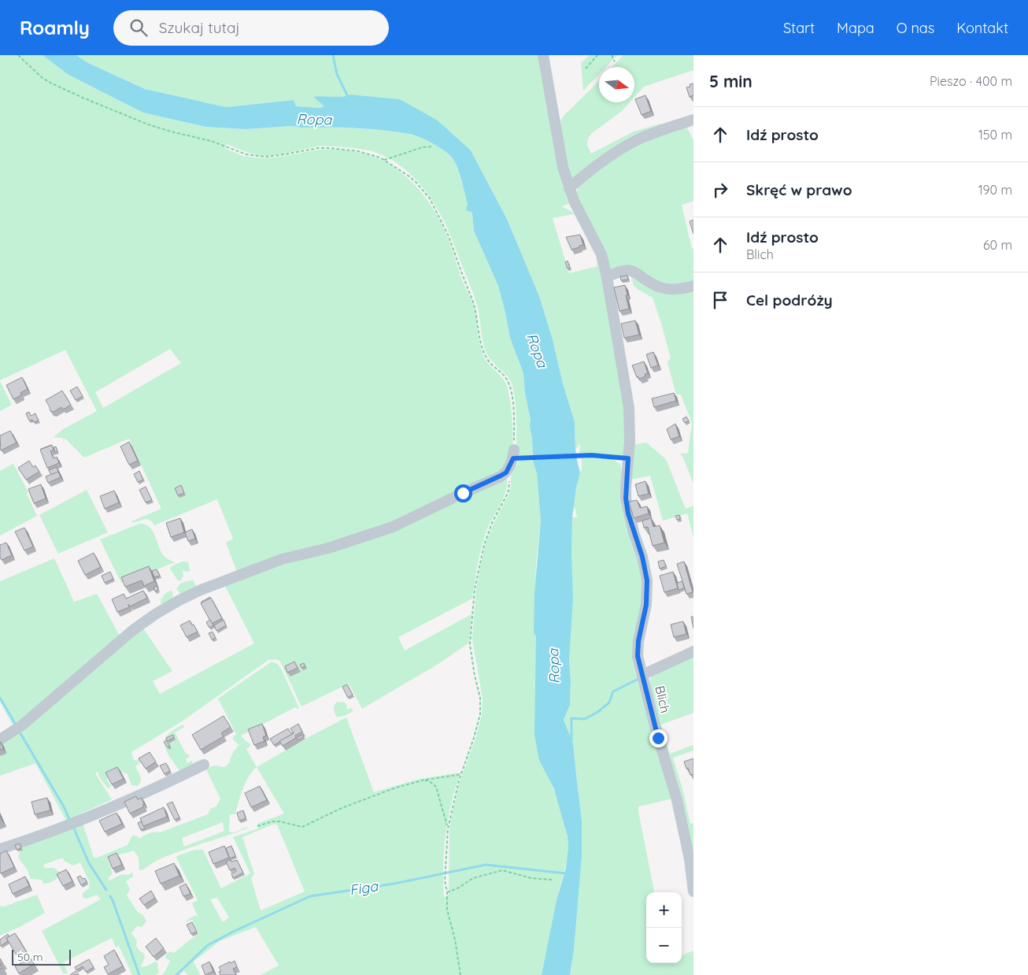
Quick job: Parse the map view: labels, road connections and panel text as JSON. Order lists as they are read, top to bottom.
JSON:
{
  "streets": {
    "street": ["Blich"]
  },
  "water": ["Ropa", "Figa"],
  "scale_bar": "50 m",
  "north": "right",
  "page": {
    "header": "Roamly",
    "search": "Szukaj tutaj",
    "nav": [
      "Start",
      "Mapa",
      "O nas",
      "Kontakt"
    ],
    "heading": ["5 min", "Pieszo · 400 m"],
    "list": [
      ["Idź prosto", "150 m"],
      ["Skręć w prawo", "190 m"],
      ["Idź prosto", "Blich", "60 m"],
      "Cel podróży"
    ],
    "map_buttons": ["+", "−"],
    "scale": "50 m"
  }
}
